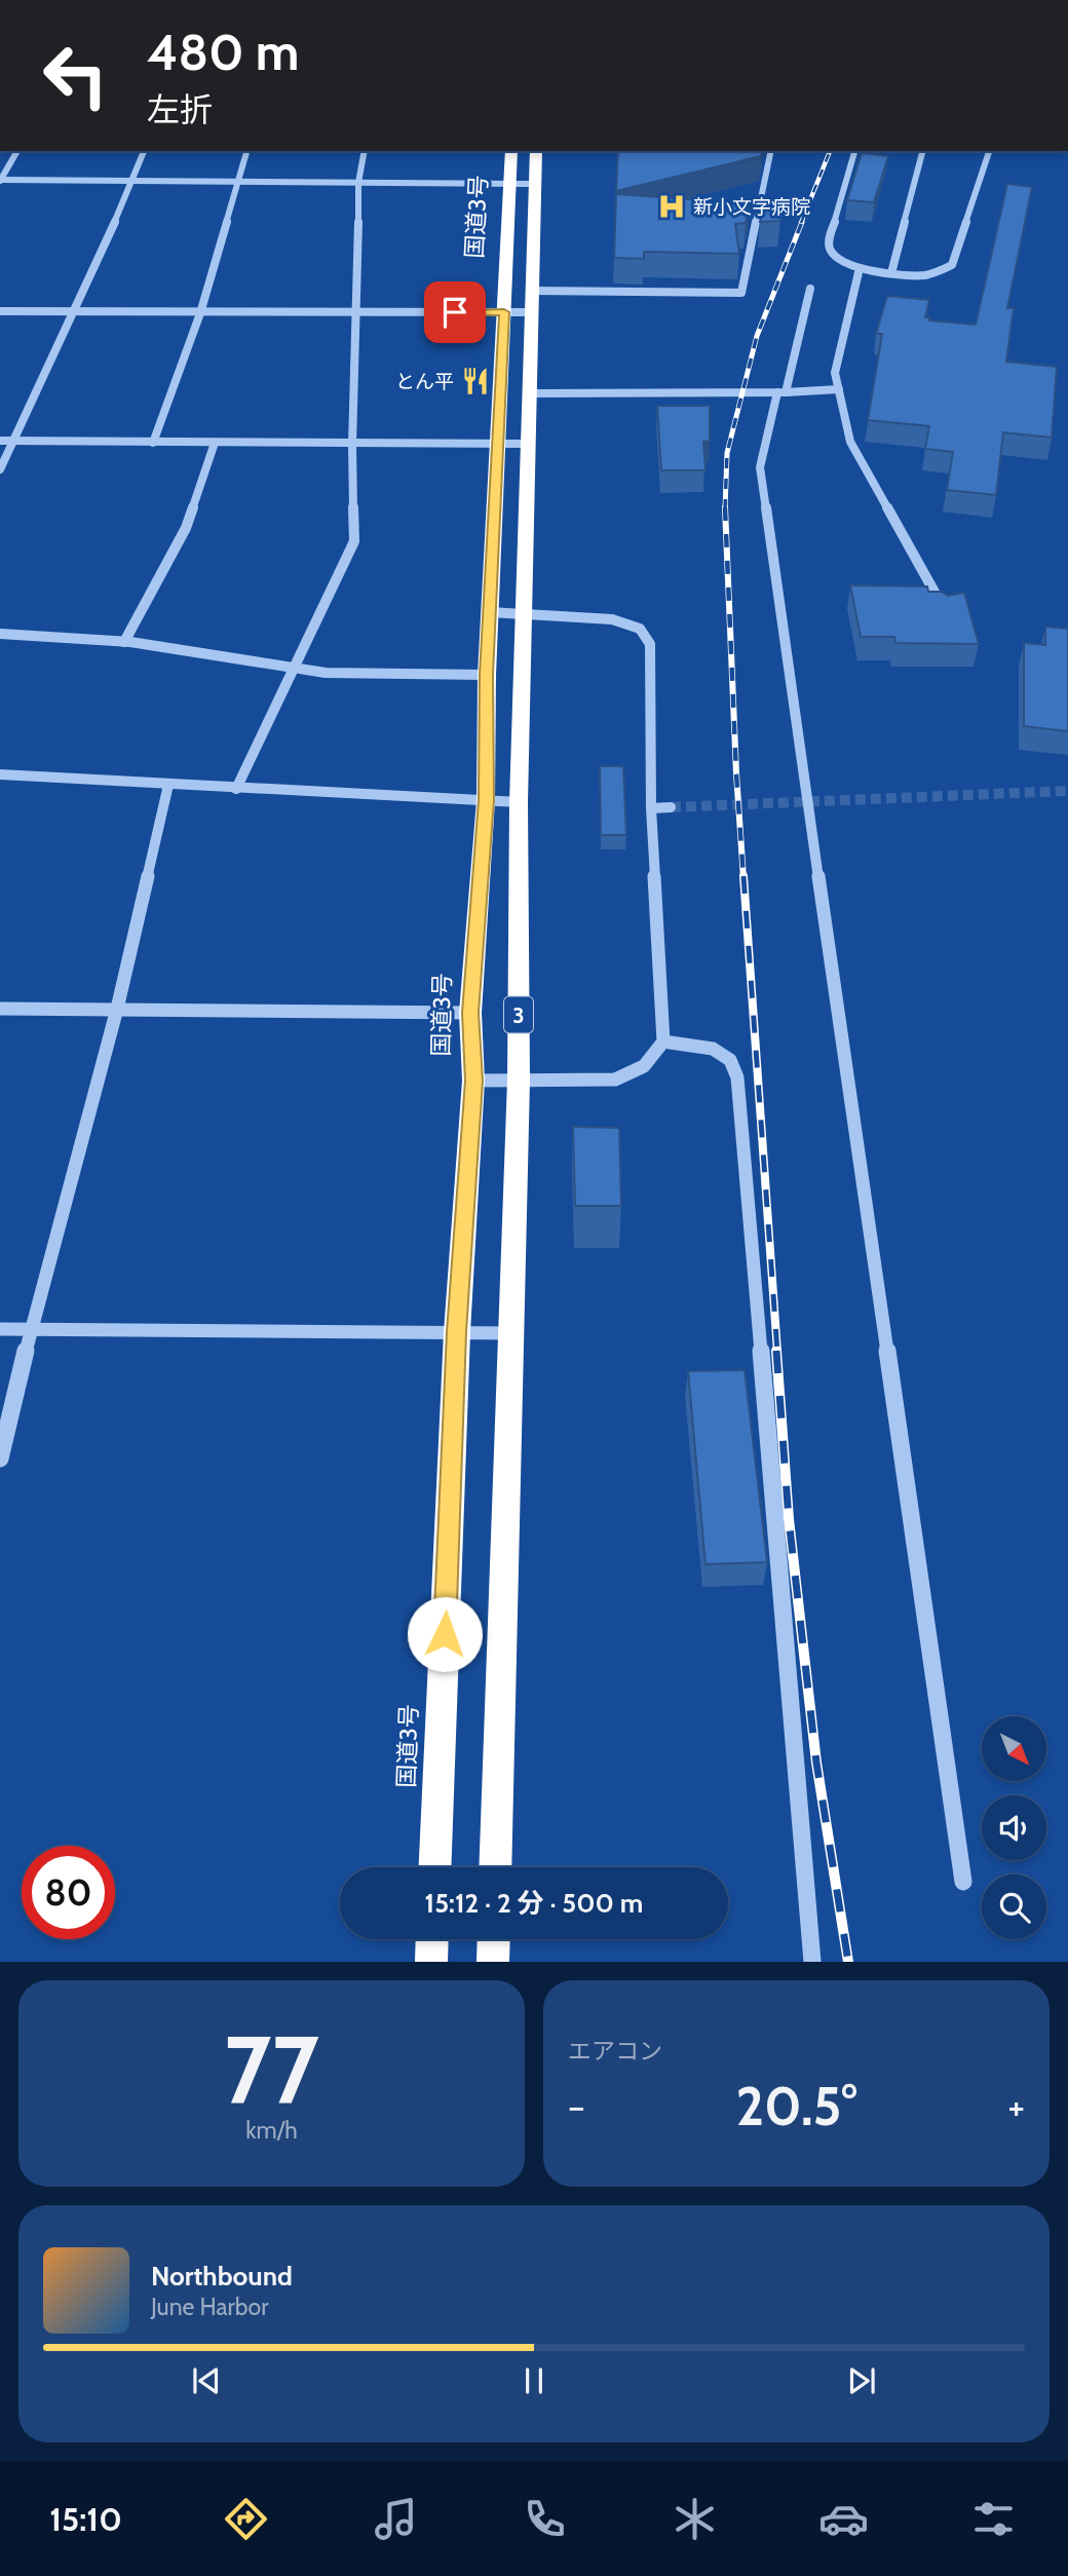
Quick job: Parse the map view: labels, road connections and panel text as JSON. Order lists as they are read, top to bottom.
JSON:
{
  "streets": {
    "highway": ["国道3号", "3"]
  },
  "places": {
    "hospital": ["新小文字病院"],
    "restaurant": ["とん平"]
  },
  "north": "bottom right",
  "page": {
    "turn": ["480 m", "左折"],
    "limit": "80",
    "trip": "15:12 · 2 分 · 500 m",
    "tile": [
      ["77", "km/h"],
      "エアコン"
    ],
    "heat": ["−", "20.5°", "+"],
    "song": ["Northbound", "June Harbor"],
    "tabs": "15:10"
  }
}
